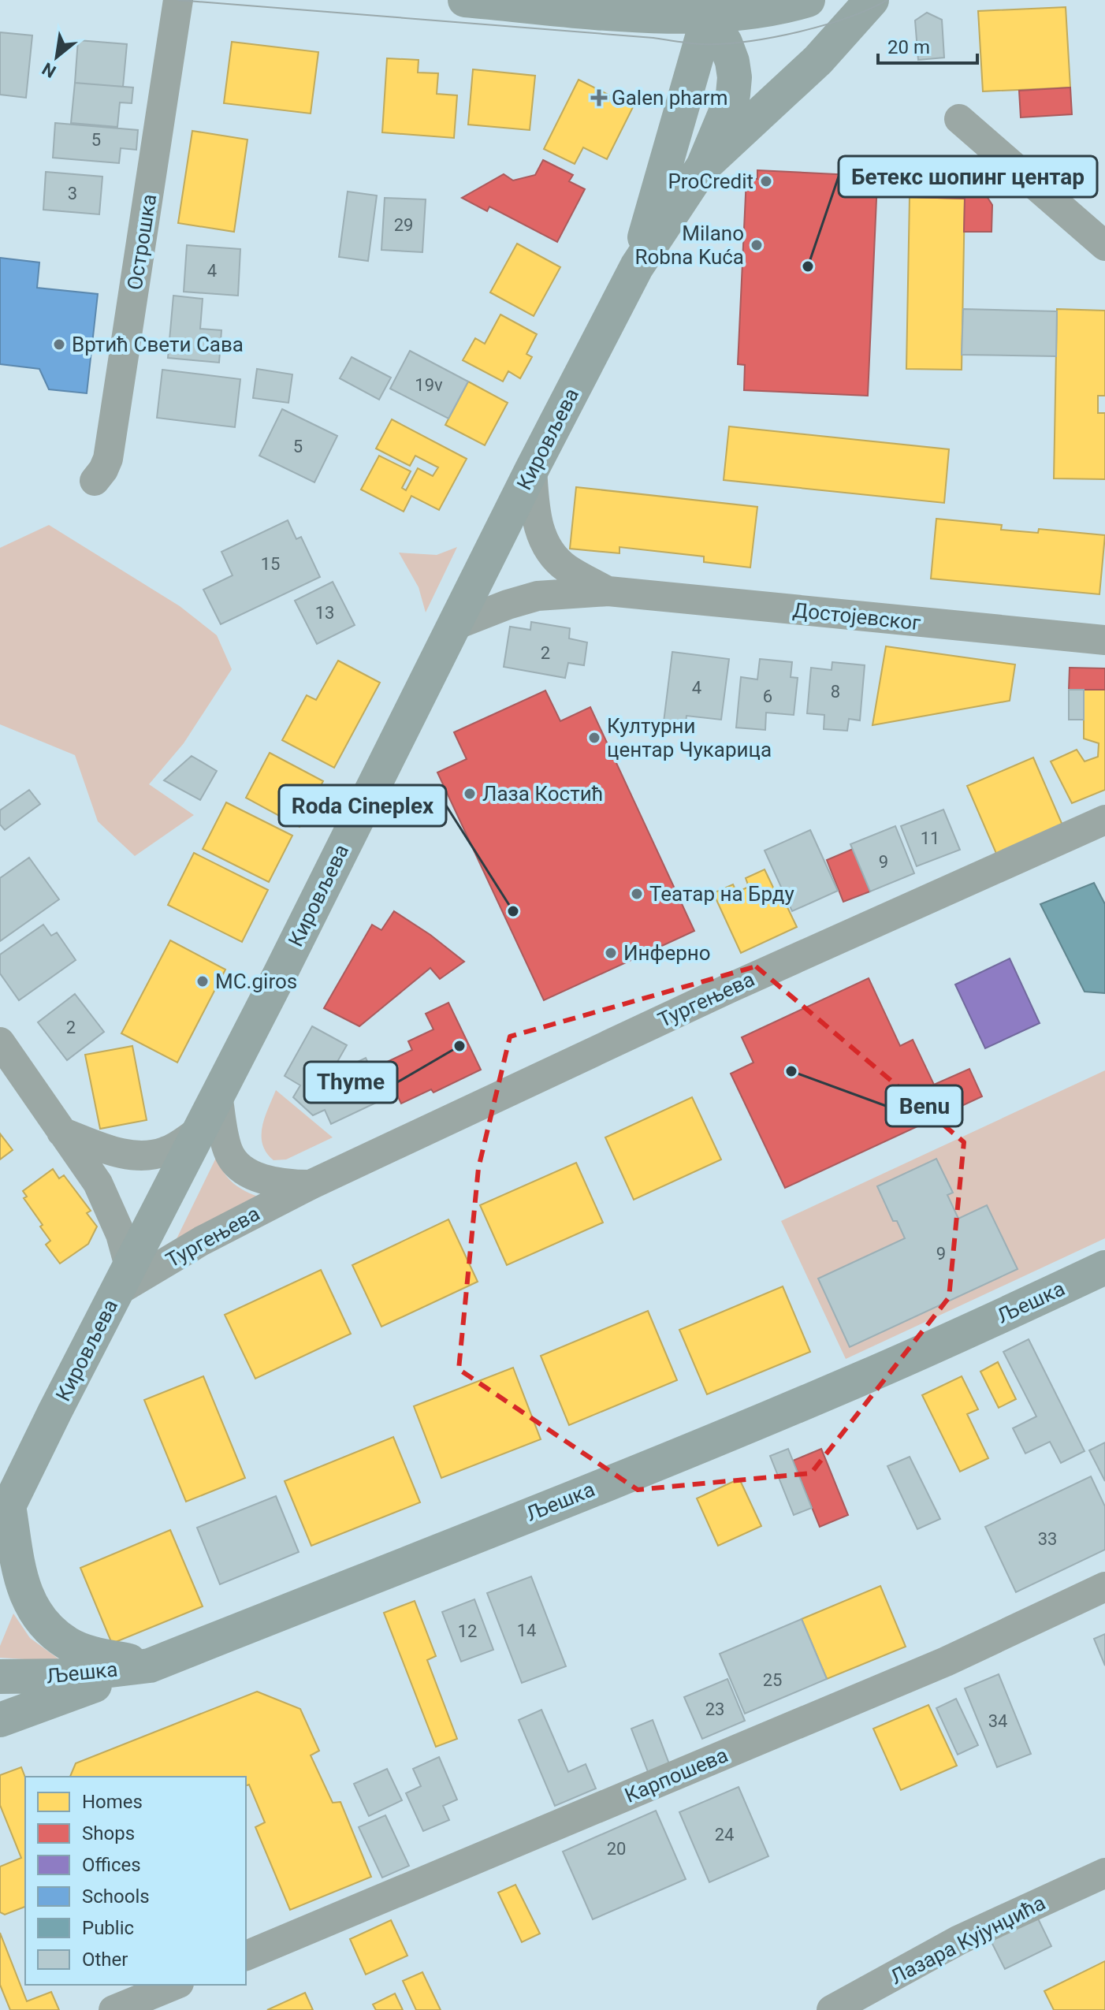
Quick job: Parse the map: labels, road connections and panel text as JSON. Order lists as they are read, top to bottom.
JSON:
{
  "streets": {
    "main road": ["Кировљева", "Љешка"],
    "street": [
      "Острошка",
      "Достојевског",
      "Тургењева",
      "Карпошева",
      "Лазара Кујунџића"
    ]
  },
  "crossings": [
    ["Кировљева", "Достојевског"],
    ["Кировљева", "Тургењева"]
  ],
  "places": {
    "health": ["Galen pharm"],
    "other": [
      "ProCredit",
      "Milano Robna Kuća",
      "Бетекс шопинг центар",
      "Вртић Свети Сава",
      "Културни центар Чукарица",
      "Лаза Костић",
      "Театар на Брду",
      "Roda Cineplex",
      "Инферно",
      "MC.giros",
      "Thyme",
      "Benu"
    ]
  },
  "house_numbers": [
    "5",
    "3",
    "29",
    "4",
    "19v",
    "5",
    "15",
    "13",
    "2",
    "4",
    "8",
    "6",
    "11",
    "9",
    "2",
    "9",
    "33",
    "14",
    "12",
    "25",
    "23",
    "34",
    "24",
    "20"
  ],
  "legend": [
    "Homes",
    "Shops",
    "Offices",
    "Schools",
    "Public",
    "Other"
  ],
  "scale_bar": "20 m",
  "north": "bottom left"
}
